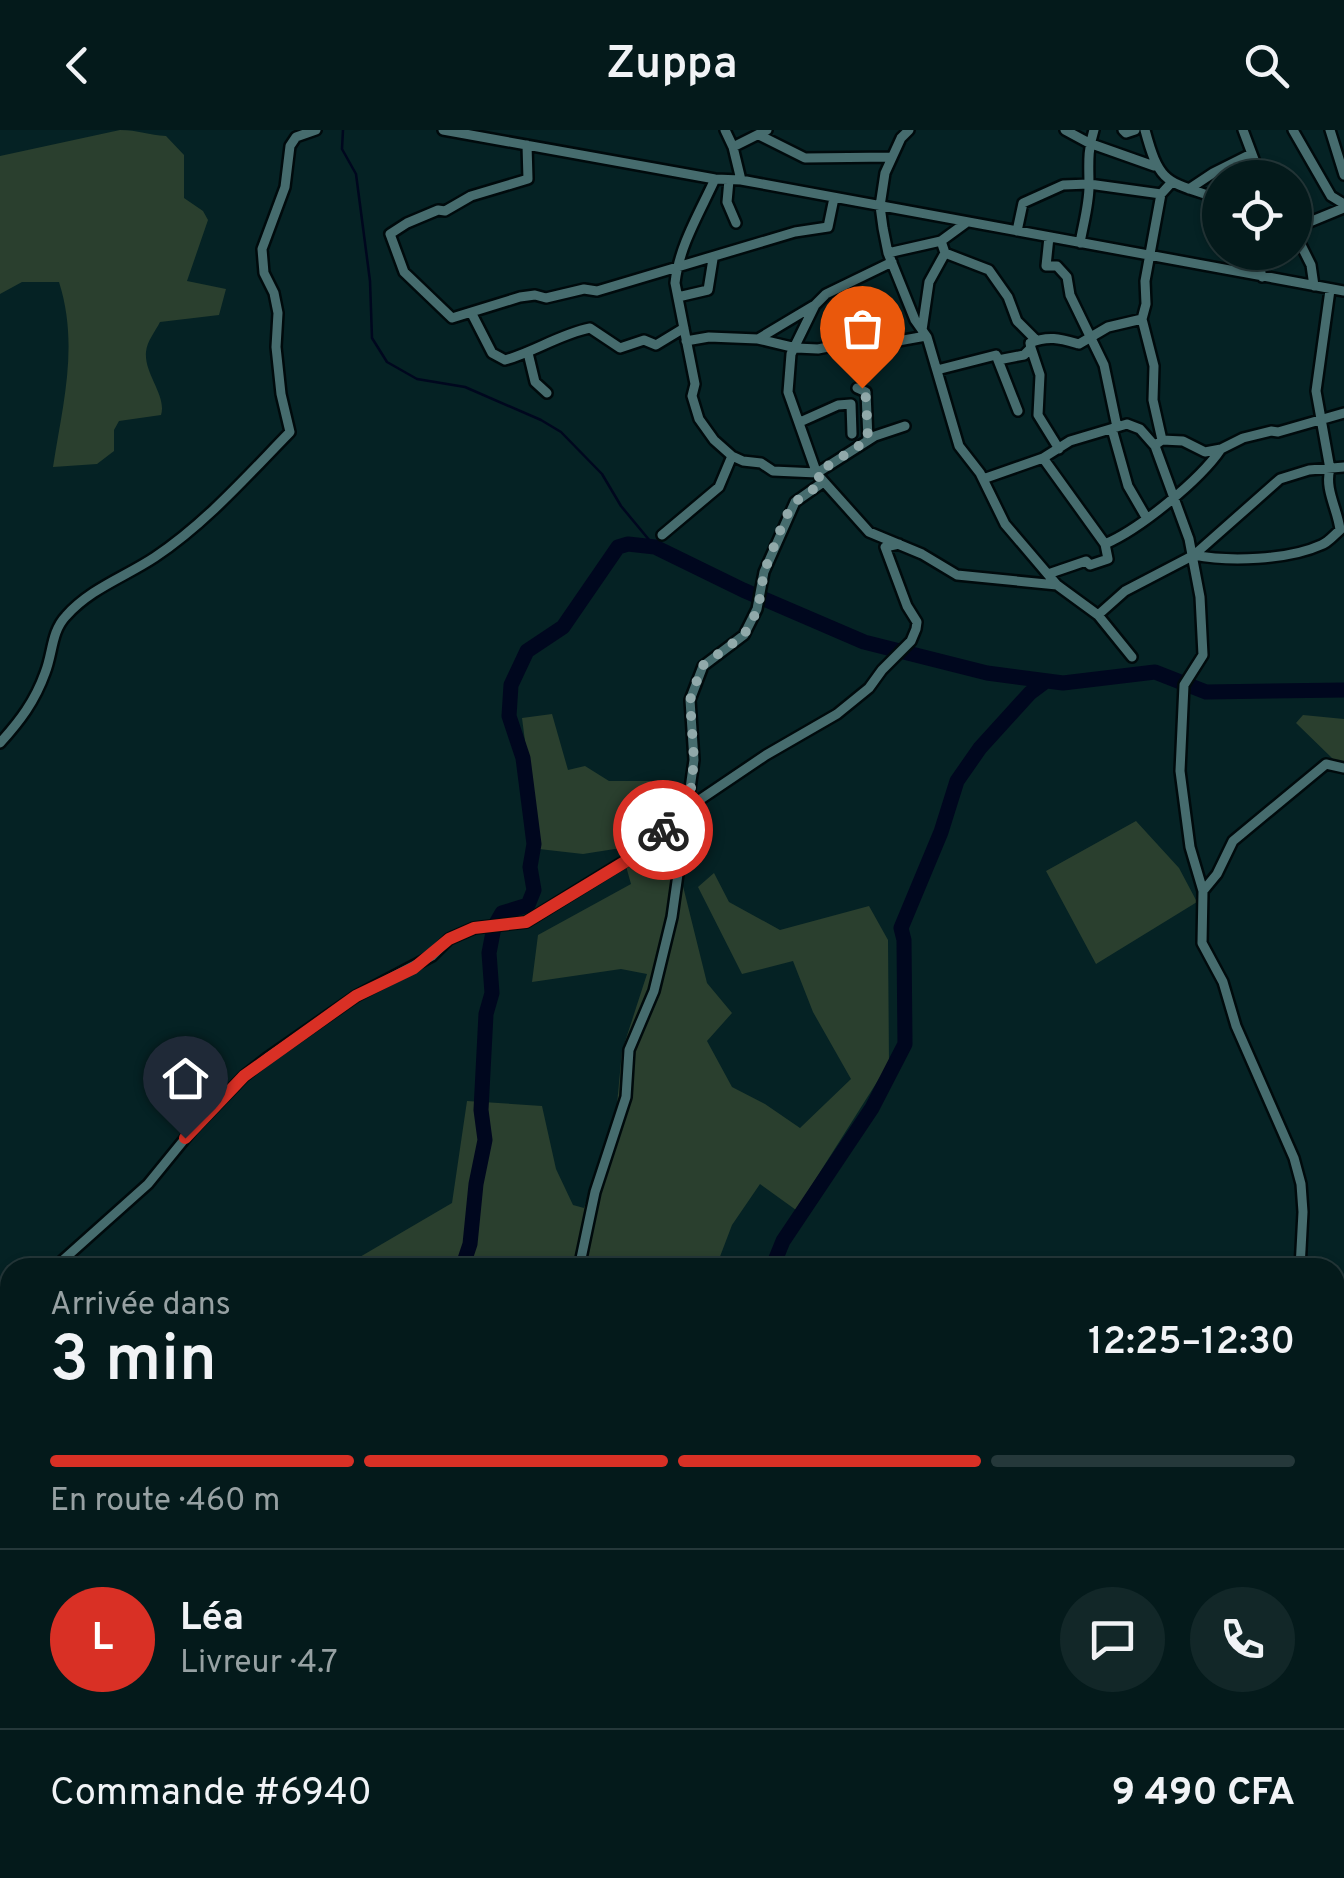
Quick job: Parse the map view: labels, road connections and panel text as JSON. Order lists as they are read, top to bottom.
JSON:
{
  "page": {
    "header": "Zuppa",
    "heading": ["3 min", "Arrivée dans", "12:25–12:30"],
    "panel": [
      "Léa",
      "Livreur · 4.7",
      "Commande #6940",
      "9 490 CFA"
    ],
    "bar": "En route · 460 m",
    "round": "L"
  }
}
